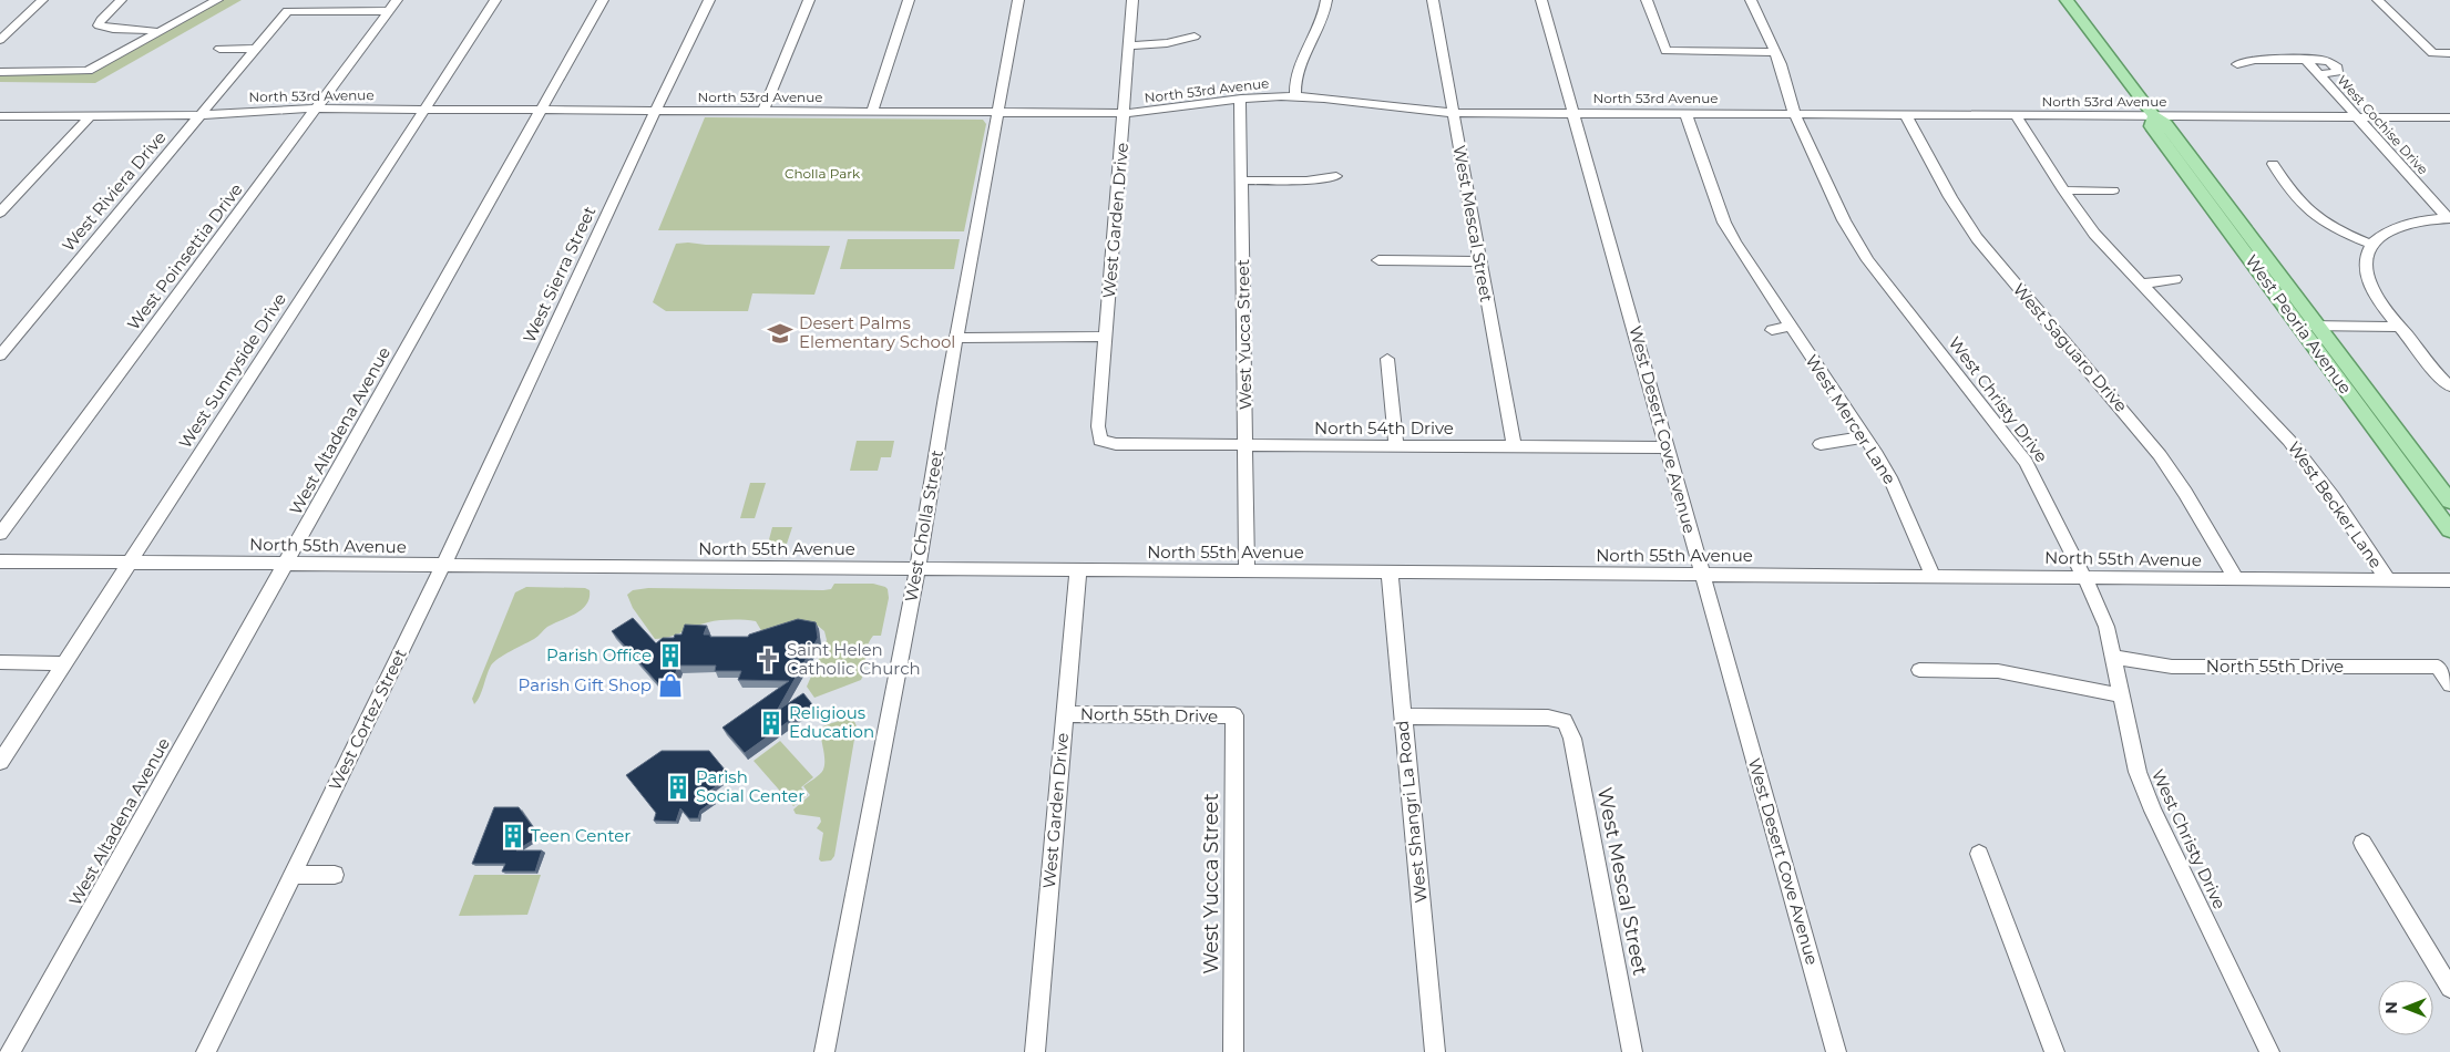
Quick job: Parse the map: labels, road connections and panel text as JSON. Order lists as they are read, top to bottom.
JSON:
{
  "streets": {
    "main road": ["West Peoria Avenue"],
    "street": [
      "North 53rd Avenue",
      "West Cochise Drive",
      "West Riviera Drive",
      "West Garden Drive",
      "West Mescal Street",
      "West Poinsettia Drive",
      "West Sierra Street",
      "West Yucca Street",
      "West Saguaro Drive",
      "West Sunnyside Drive",
      "West Christy Drive",
      "West Mercer Lane",
      "North 54th Drive",
      "West Desert Cove Avenue",
      "West Altadena Avenue",
      "West Becker Lane",
      "West Cholla Street",
      "North 55th Avenue",
      "North 55th Drive",
      "West Cortez Street",
      "West Shangri La Road"
    ]
  },
  "crossings": [
    ["North 53rd Avenue", "West Cochise Drive"],
    ["North 53rd Avenue", "West Riviera Drive"],
    ["North 53rd Avenue", "West Garden Drive"],
    ["North 53rd Avenue", "West Mescal Street"],
    ["North 53rd Avenue", "West Poinsettia Drive"],
    ["North 53rd Avenue", "West Sierra Street"],
    ["North 53rd Avenue", "West Peoria Avenue"],
    ["North 53rd Avenue", "West Yucca Street"],
    ["North 53rd Avenue", "West Saguaro Drive"],
    ["North 53rd Avenue", "West Sunnyside Drive"],
    ["North 53rd Avenue", "West Christy Drive"],
    ["North 53rd Avenue", "West Mercer Lane"],
    ["North 53rd Avenue", "West Desert Cove Avenue"],
    ["North 53rd Avenue", "West Altadena Avenue"],
    ["North 53rd Avenue", "West Becker Lane"],
    ["North 53rd Avenue", "West Cholla Street"],
    ["West Garden Drive", "North 54th Drive"],
    ["West Garden Drive", "North 55th Avenue"],
    ["West Garden Drive", "North 55th Drive"],
    ["West Mescal Street", "North 54th Drive"],
    ["West Mescal Street", "West Shangri La Road"],
    ["West Sierra Street", "North 55th Avenue"],
    ["West Sierra Street", "West Cortez Street"],
    ["West Yucca Street", "North 54th Drive"],
    ["West Yucca Street", "North 55th Avenue"],
    ["West Yucca Street", "North 55th Drive"],
    ["West Saguaro Drive", "North 55th Avenue"],
    ["West Sunnyside Drive", "North 55th Avenue"],
    ["West Christy Drive", "North 55th Avenue"],
    ["West Christy Drive", "North 55th Drive"],
    ["West Mercer Lane", "North 55th Avenue"],
    ["North 54th Drive", "West Desert Cove Avenue"],
    ["West Desert Cove Avenue", "North 55th Avenue"],
    ["West Altadena Avenue", "North 55th Avenue"],
    ["West Becker Lane", "North 55th Avenue"],
    ["West Cholla Street", "North 55th Avenue"],
    ["North 55th Avenue", "West Cortez Street"],
    ["North 55th Avenue", "West Shangri La Road"]
  ],
  "parks": ["Cholla Park"],
  "places": {
    "school or university": ["Desert Palms Elementary School"],
    "building": [
      "Parish Office",
      "Religious Education",
      "Parish Social Center",
      "Teen Center"
    ],
    "church": ["Saint Helen Catholic Church"],
    "shop": ["Parish Gift Shop"]
  },
  "north": "left"
}
